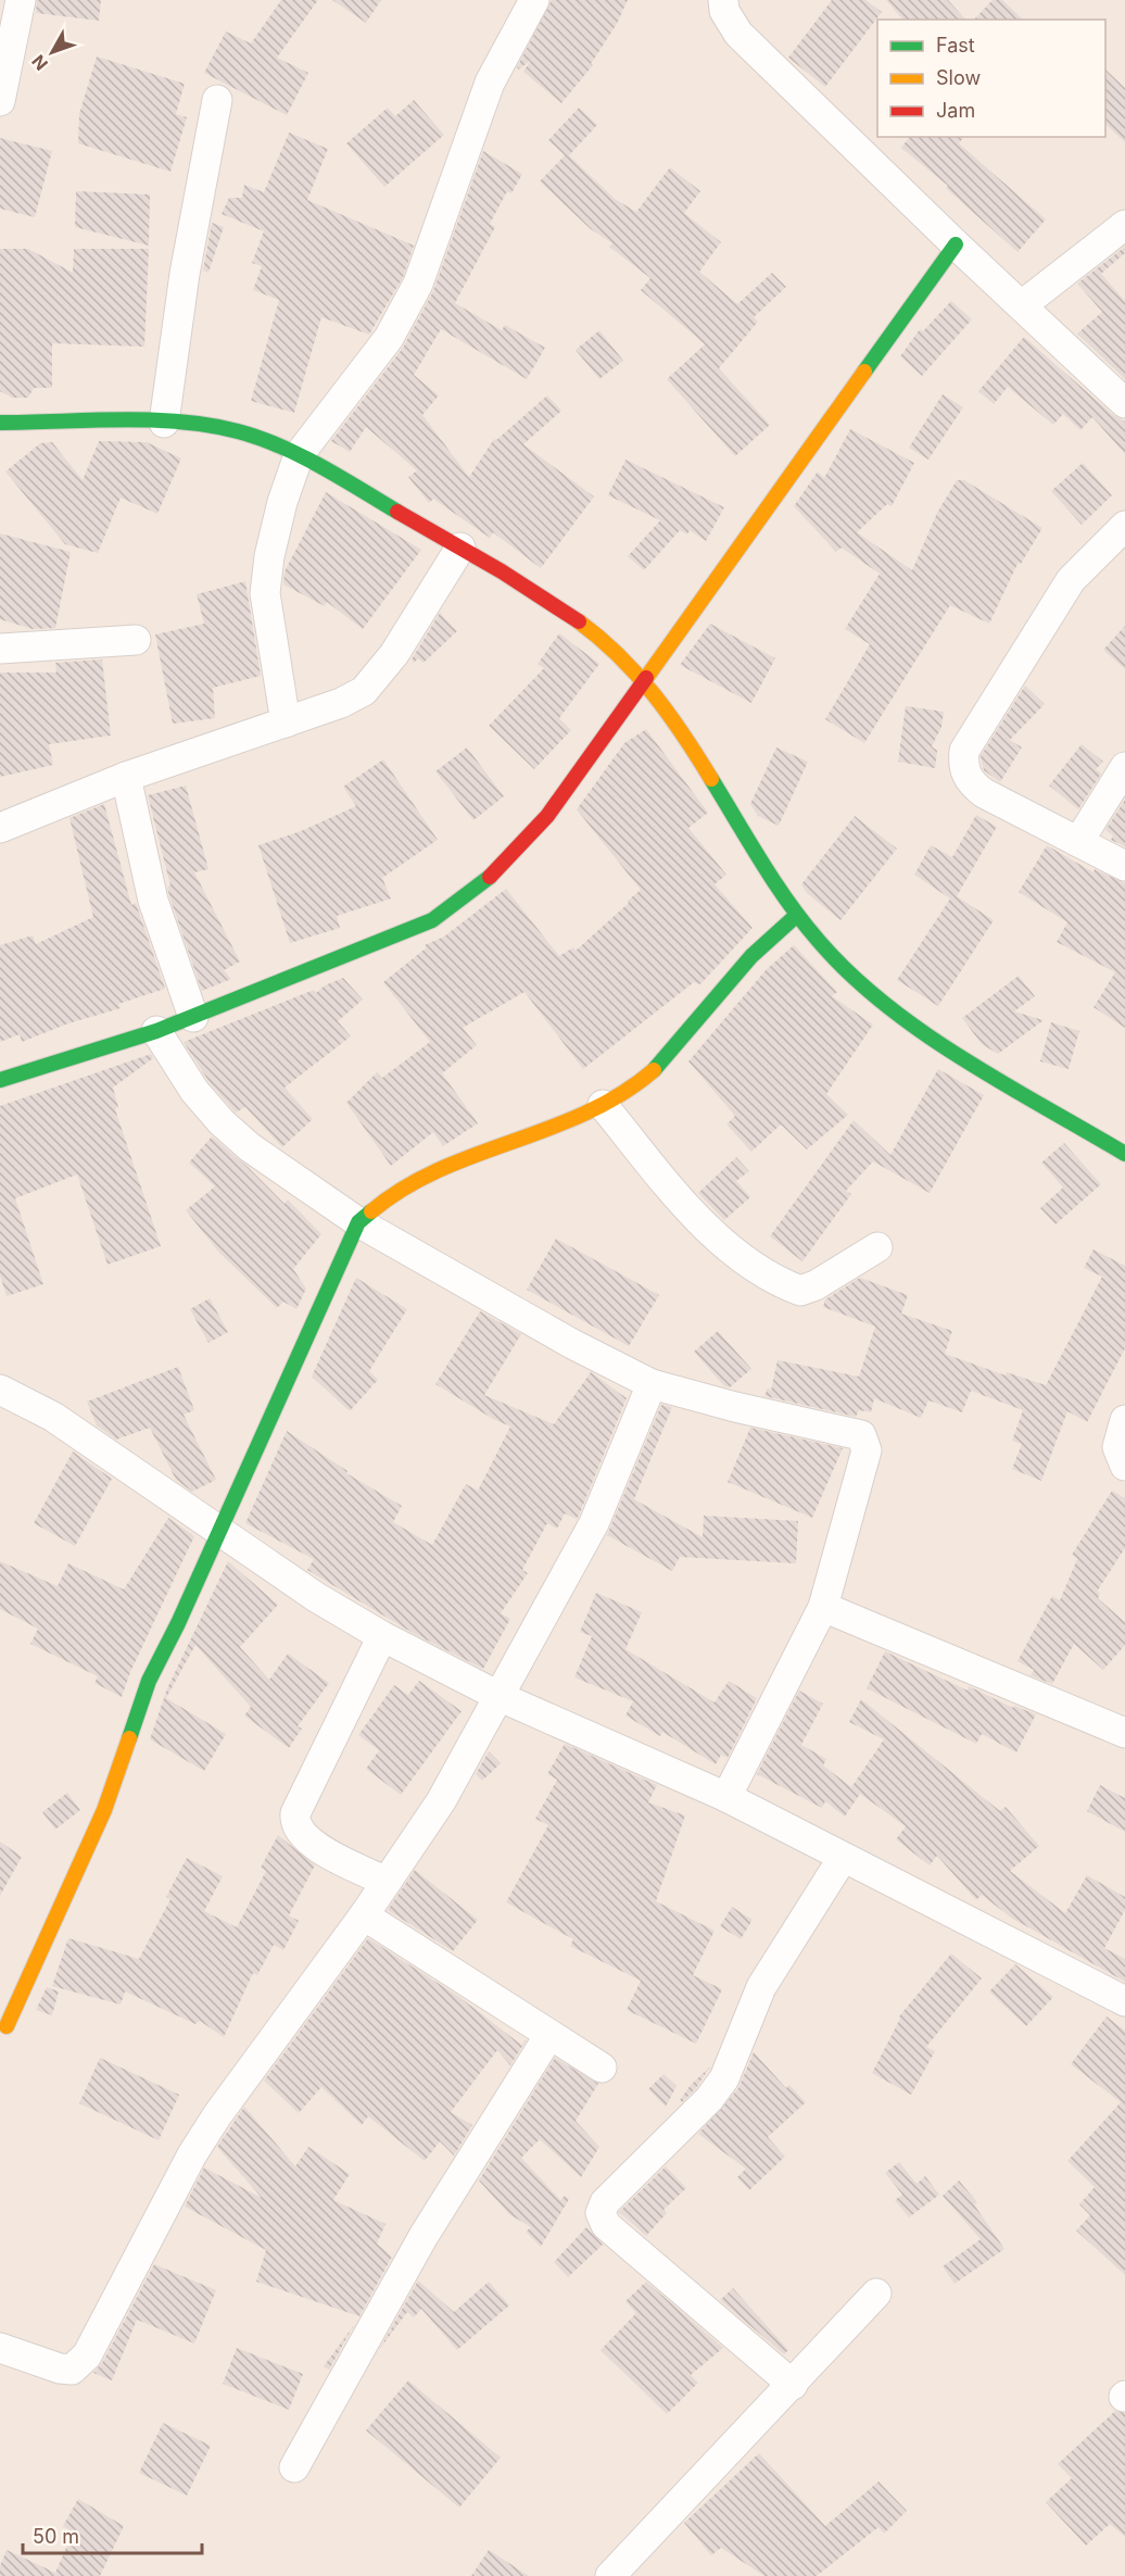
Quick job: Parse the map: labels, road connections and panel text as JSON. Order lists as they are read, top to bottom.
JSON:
{
  "legend": ["Fast", "Slow", "Jam"],
  "scale_bar": "50 m",
  "north": "bottom left"
}
